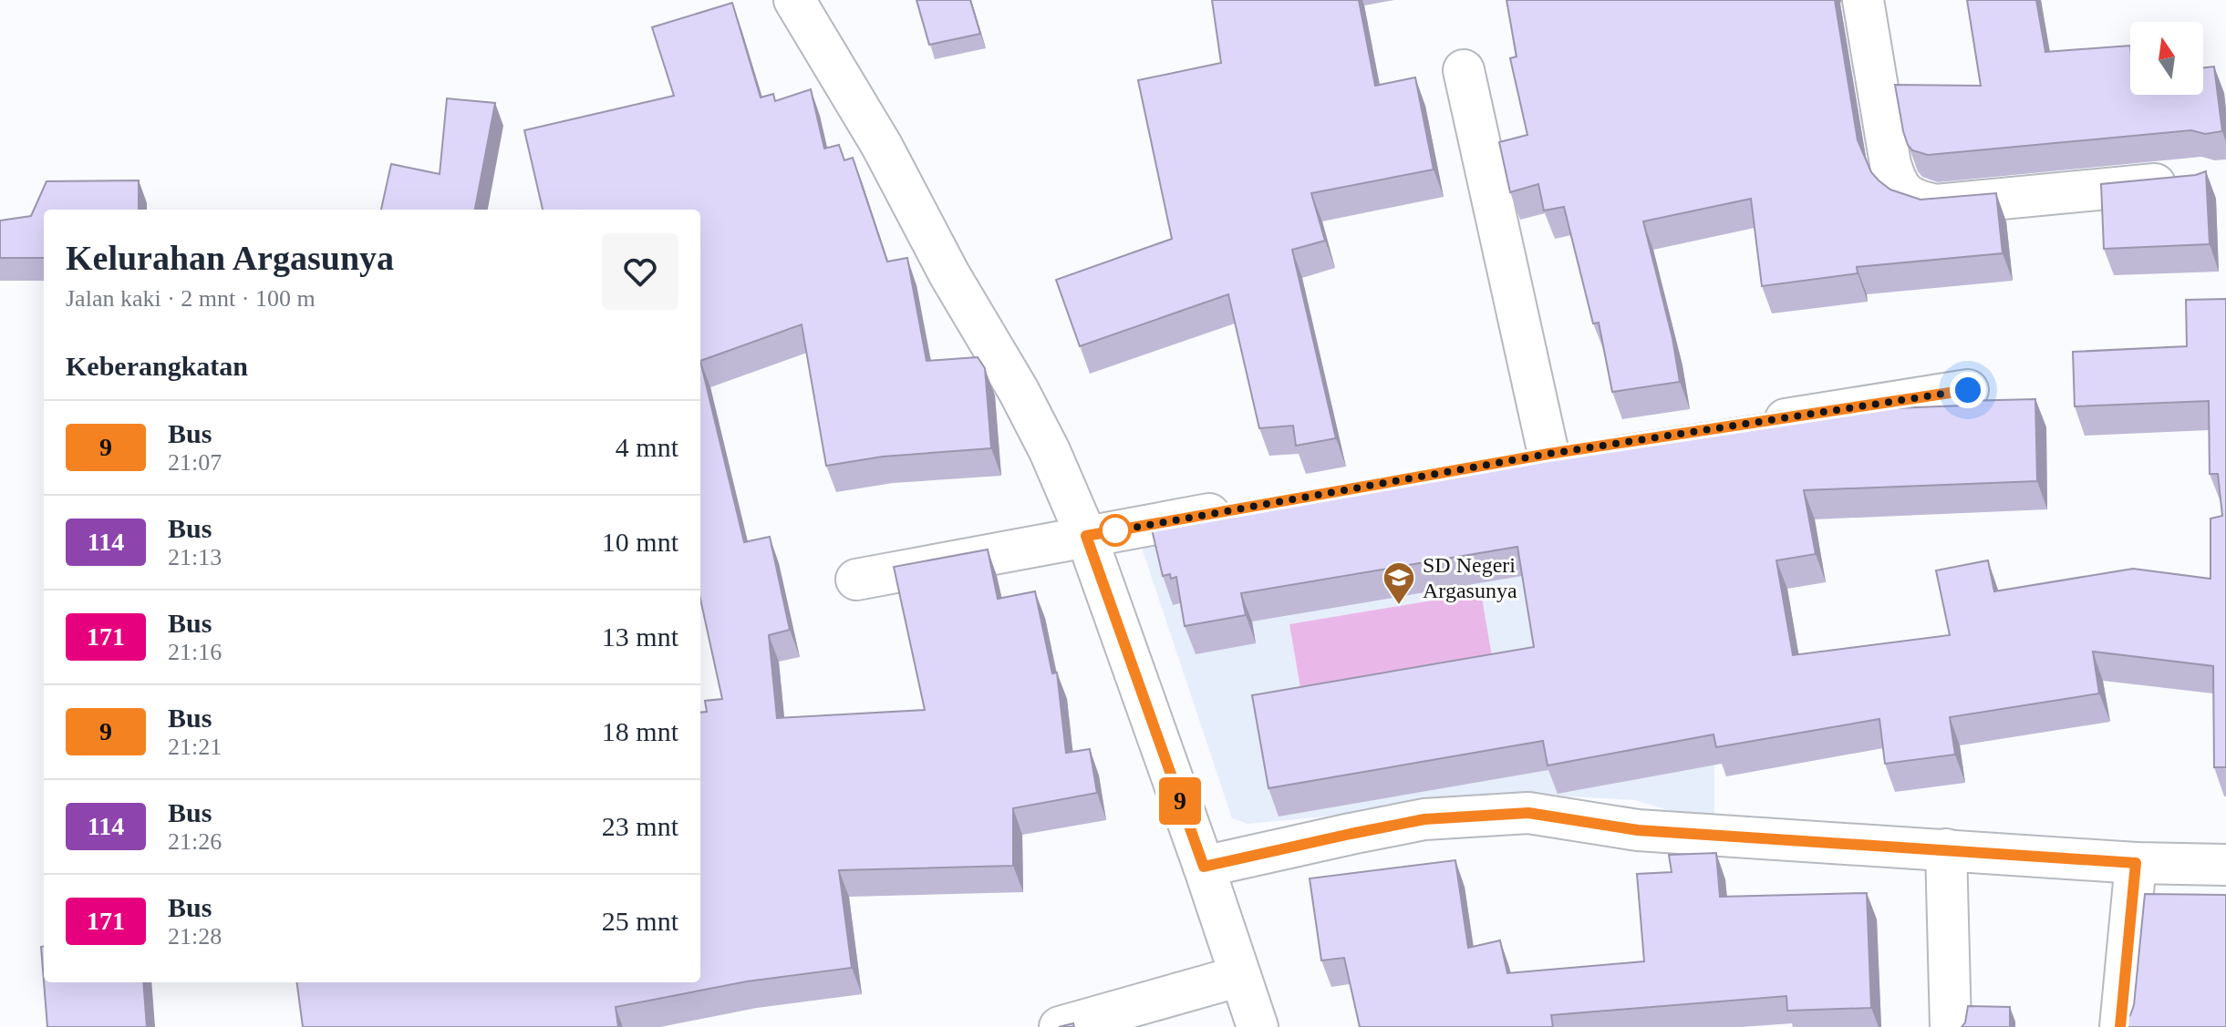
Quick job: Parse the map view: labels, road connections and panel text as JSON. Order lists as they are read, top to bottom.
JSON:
{
  "places": {
    "school or university": ["SD Negeri Argasunya"]
  },
  "lines": ["bus line 9"],
  "north": "top",
  "page": {
    "on_map": "9",
    "heading": [
      ["Kelurahan Argasunya", "Jalan kaki · 2 mnt · 100 m"],
      "Keberangkatan"
    ],
    "list": [
      {
        "mark": "9",
        "name": "Bus",
        "note": "21:07",
        "value": "4 mnt"
      },
      {
        "mark": "114",
        "name": "Bus",
        "note": "21:13",
        "value": "10 mnt"
      },
      {
        "mark": "171",
        "name": "Bus",
        "note": "21:16",
        "value": "13 mnt"
      },
      {
        "mark": "9",
        "name": "Bus",
        "note": "21:21",
        "value": "18 mnt"
      },
      {
        "mark": "114",
        "name": "Bus",
        "note": "21:26",
        "value": "23 mnt"
      },
      {
        "mark": "171",
        "name": "Bus",
        "note": "21:28",
        "value": "25 mnt"
      }
    ]
  }
}
